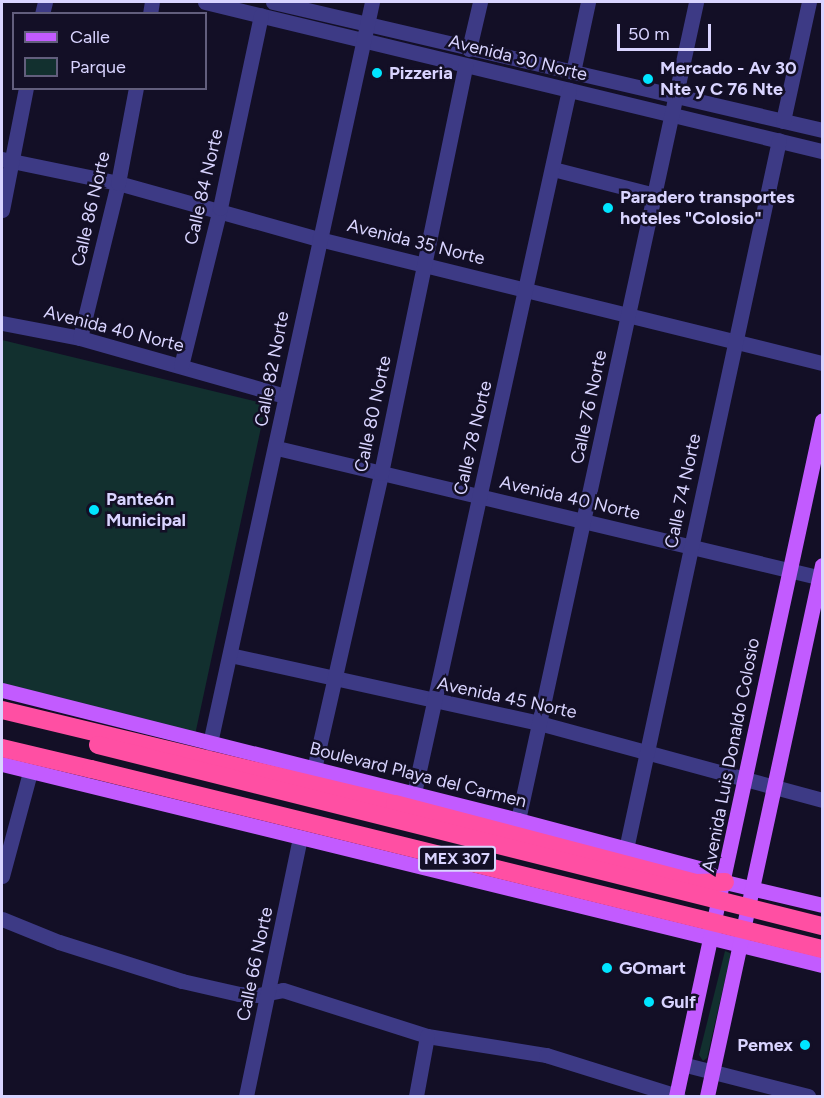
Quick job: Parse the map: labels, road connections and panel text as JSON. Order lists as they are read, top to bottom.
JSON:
{
  "streets": {
    "highway": ["MEX 307"],
    "main road": ["Avenida Luis Donaldo Colosio", "Boulevard Playa del Carmen"],
    "street": [
      "Avenida 30 Norte",
      "Calle 84 Norte",
      "Calle 86 Norte",
      "Avenida 35 Norte",
      "Avenida 40 Norte",
      "Calle 82 Norte",
      "Calle 76 Norte",
      "Calle 80 Norte",
      "Calle 78 Norte",
      "Calle 74 Norte",
      "Avenida 45 Norte",
      "Calle 66 Norte"
    ]
  },
  "crossings": [
    ["Avenida 30 Norte", "Calle 84 Norte"],
    ["Avenida 30 Norte", "Calle 82 Norte"],
    ["Avenida 30 Norte", "Calle 76 Norte"],
    ["Avenida 30 Norte", "Calle 80 Norte"],
    ["Avenida 30 Norte", "Calle 78 Norte"],
    ["Avenida 30 Norte", "Calle 74 Norte"],
    ["Calle 84 Norte", "Avenida 35 Norte"],
    ["Calle 84 Norte", "Avenida 40 Norte"],
    ["Calle 86 Norte", "Avenida 35 Norte"],
    ["Calle 86 Norte", "Avenida 40 Norte"],
    ["Avenida 35 Norte", "Calle 82 Norte"],
    ["Avenida 35 Norte", "Calle 76 Norte"],
    ["Avenida 35 Norte", "Calle 80 Norte"],
    ["Avenida 35 Norte", "Calle 78 Norte"],
    ["Avenida 35 Norte", "Calle 74 Norte"],
    ["Avenida 40 Norte", "Calle 82 Norte"],
    ["Avenida 40 Norte", "Calle 76 Norte"],
    ["Avenida 40 Norte", "Calle 80 Norte"],
    ["Avenida 40 Norte", "Calle 78 Norte"],
    ["Avenida 40 Norte", "Calle 74 Norte"],
    ["Avenida 40 Norte", "Avenida Luis Donaldo Colosio"],
    ["Calle 82 Norte", "Avenida 45 Norte"],
    ["Calle 82 Norte", "Boulevard Playa del Carmen"],
    ["Calle 76 Norte", "Avenida 45 Norte"],
    ["Calle 76 Norte", "Boulevard Playa del Carmen"],
    ["Calle 80 Norte", "Avenida 45 Norte"],
    ["Calle 80 Norte", "Boulevard Playa del Carmen"],
    ["Calle 78 Norte", "Avenida 45 Norte"],
    ["Calle 78 Norte", "Boulevard Playa del Carmen"],
    ["Calle 74 Norte", "Avenida 45 Norte"],
    ["Calle 74 Norte", "Boulevard Playa del Carmen"],
    ["Avenida 45 Norte", "Avenida Luis Donaldo Colosio"]
  ],
  "places": [
    "Pizzeria",
    "Mercado - Av 30 Nte y C 76 Nte",
    "Paradero transportes hoteles \"Colosio\"",
    "Panteón Municipal",
    "GOmart",
    "Gulf",
    "Pemex"
  ],
  "legend": ["Calle", "Parque"],
  "scale_bar": "50 m"
}
